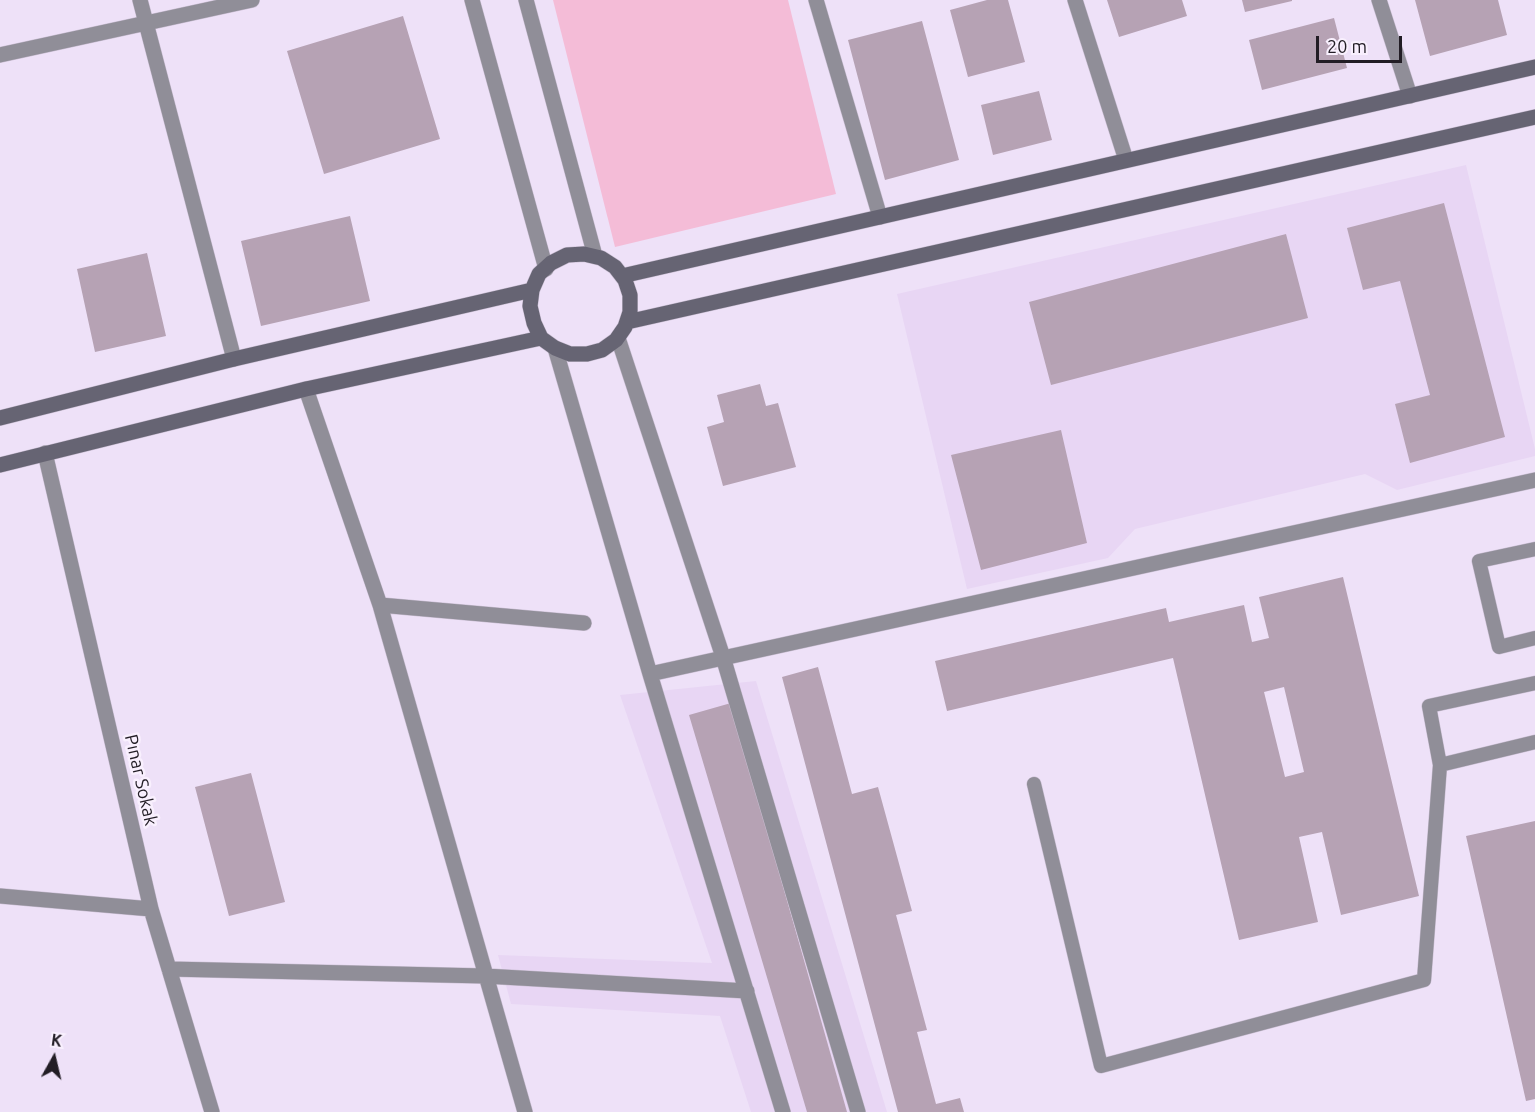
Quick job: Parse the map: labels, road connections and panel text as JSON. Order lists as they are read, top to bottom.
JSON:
{
  "streets": {
    "street": ["Pınar Sokak"]
  },
  "scale_bar": "20 m",
  "north": "top"
}
